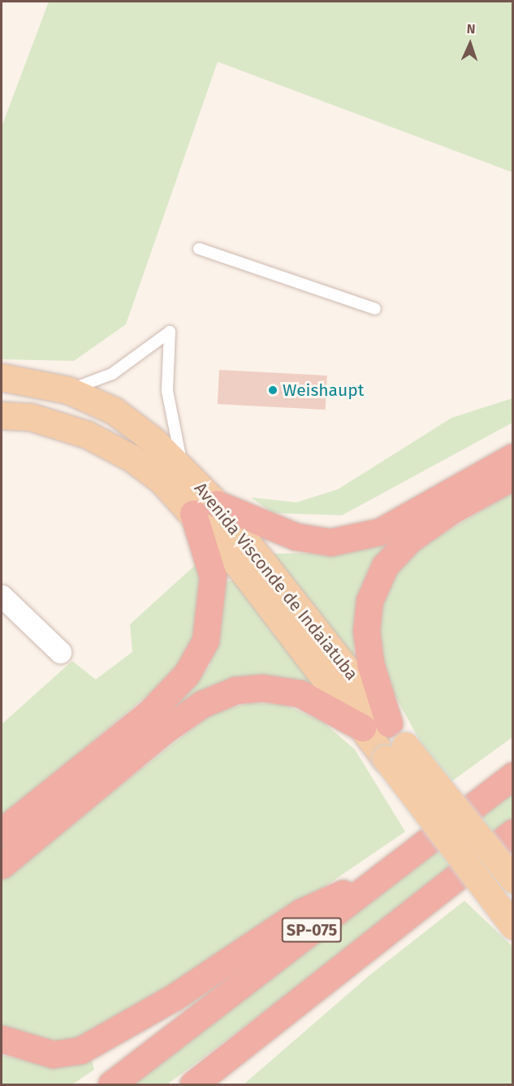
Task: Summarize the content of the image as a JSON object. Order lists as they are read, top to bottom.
{
  "streets": {
    "highway": ["SP-075"],
    "main road": ["Avenida Visconde de Indaiatuba"]
  },
  "places": ["Weishaupt"],
  "north": "top"
}
